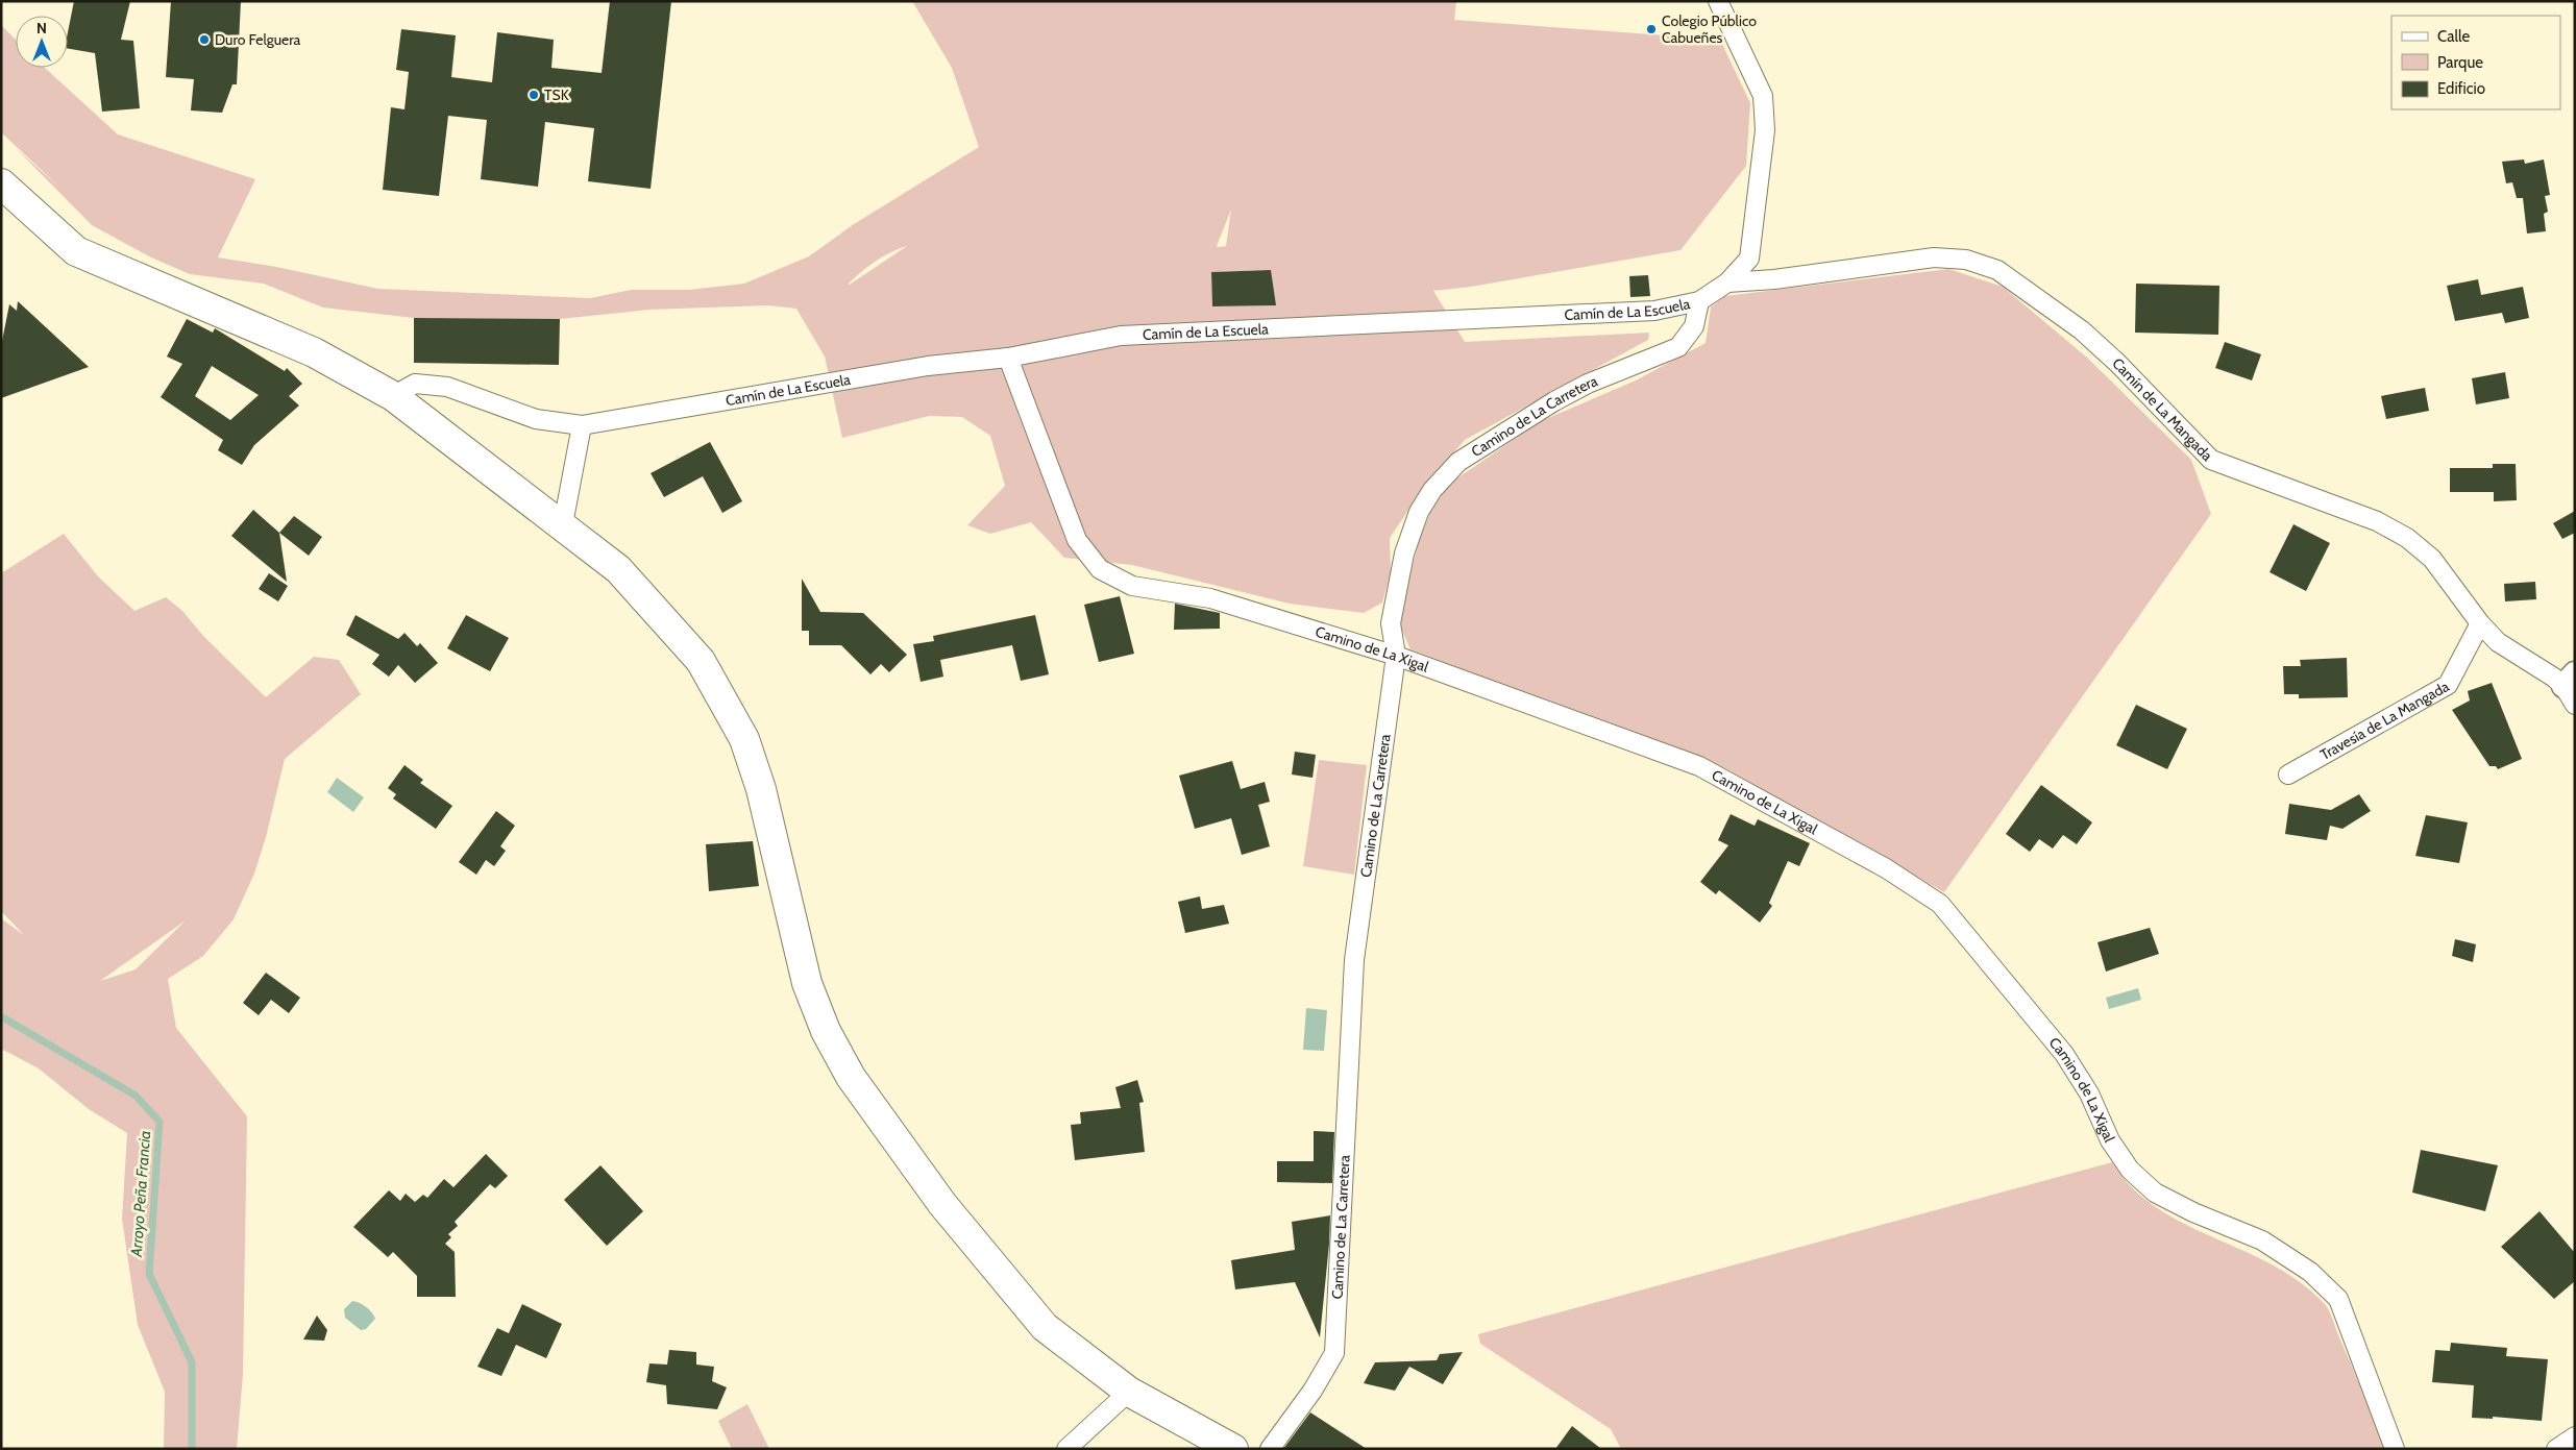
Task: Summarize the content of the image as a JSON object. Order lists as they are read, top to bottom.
{
  "streets": {
    "street": [
      "Camín de La Escuela",
      "Camín de La Mangada",
      "Camino de La Carretera",
      "Camino de La Xigal",
      "Travesía de La Mangada"
    ]
  },
  "crossings": [
    ["Camín de La Escuela", "Camín de La Mangada"],
    ["Camín de La Escuela", "Camino de La Carretera"],
    ["Camín de La Escuela", "Camino de La Xigal"],
    ["Camín de La Mangada", "Travesía de La Mangada"],
    ["Camino de La Carretera", "Camino de La Xigal"]
  ],
  "water": ["Arroyo Peña Francia"],
  "places": ["Colegio Público Cabueñes", "Duro Felguera", "TSK"],
  "legend": ["Calle", "Parque", "Edificio"],
  "north": "top"
}
